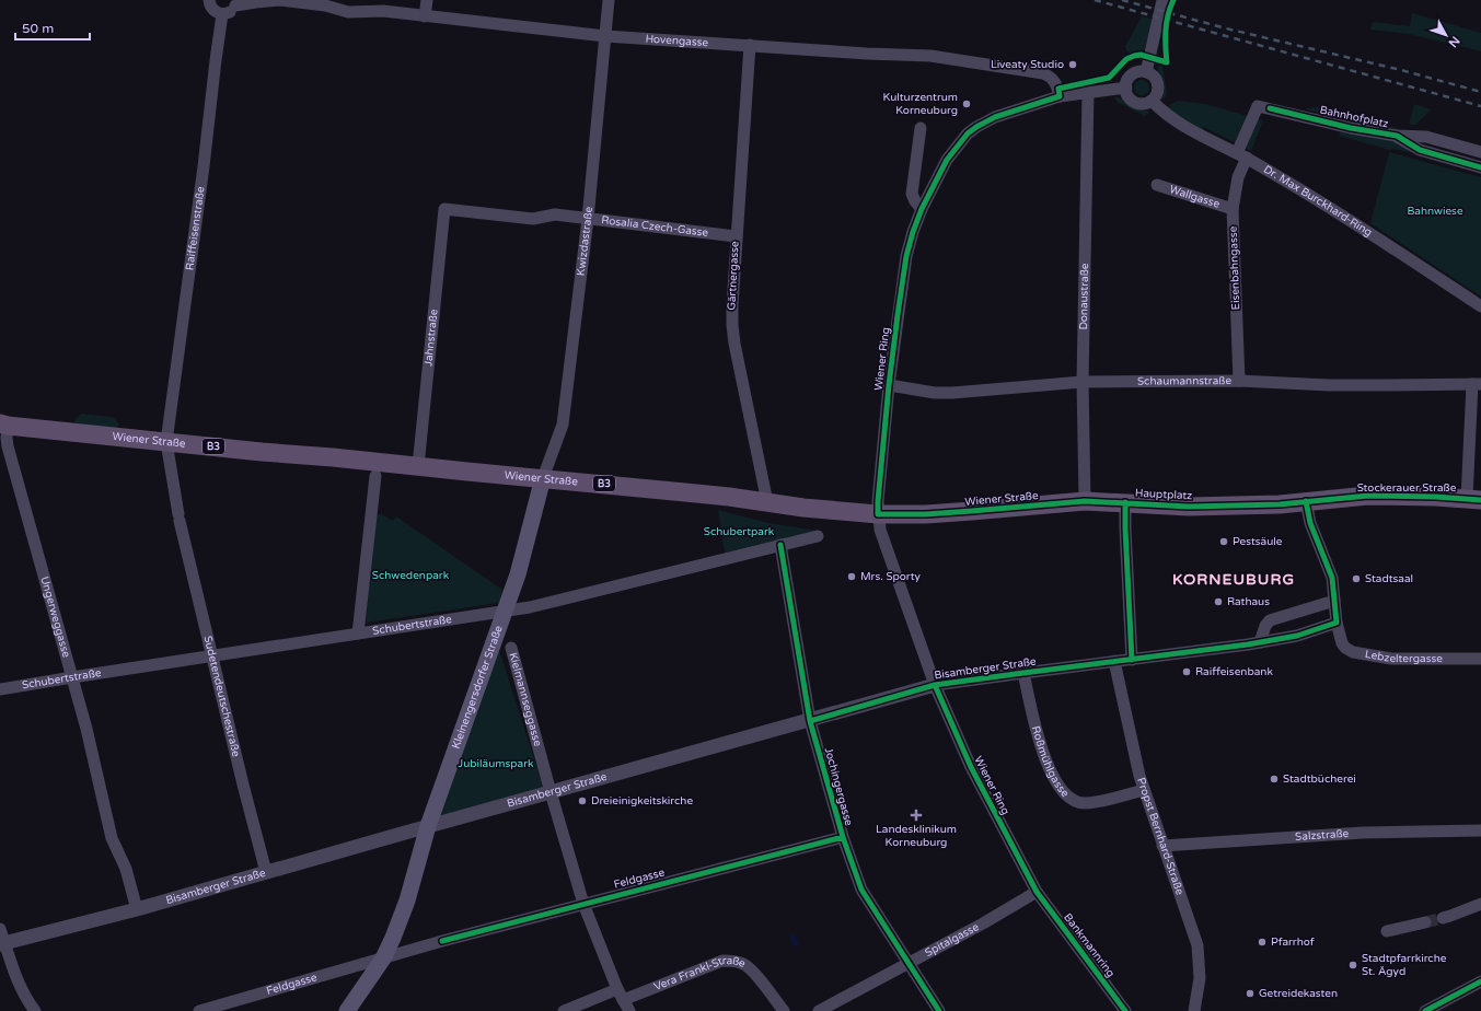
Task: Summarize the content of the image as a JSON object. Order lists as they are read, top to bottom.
{
  "streets": {
    "main road": [
      "Wiener Straße",
      "B3",
      "Stockerauer Straße",
      "Hauptplatz",
      "Kleinengersdorfer Straße"
    ],
    "street": [
      "Hovengasse",
      "Bahnhofplatz",
      "Wallgasse",
      "Dr. Max Burckhard-Ring",
      "Rosalia Czech-Gasse",
      "Raiffeisenstraße",
      "Kwizdastraße",
      "Eisenbahngasse",
      "Gärtnergasse",
      "Donaustraße",
      "Jahnstraße",
      "Wiener Ring",
      "Schaumannstraße",
      "Ungerweggasse",
      "Schubertstraße",
      "Lebzeltergasse",
      "Bisamberger Straße",
      "Sudetendeutschestraße",
      "Kielmannseggasse",
      "Roßmühlgasse",
      "Jochingergasse",
      "Propst Bernhard-Straße",
      "Salzstraße",
      "Feldgasse",
      "Spitalgasse",
      "Bankmannring",
      "Vera Frankl-Straße"
    ]
  },
  "crossings": [
    ["Hovengasse", "Kwizdastraße"],
    ["Hovengasse", "Gärtnergasse"],
    ["Bahnhofplatz", "Dr. Max Burckhard-Ring"],
    ["Bahnhofplatz", "Eisenbahngasse"],
    ["Wallgasse", "Eisenbahngasse"],
    ["Dr. Max Burckhard-Ring", "Eisenbahngasse"],
    ["Rosalia Czech-Gasse", "Kwizdastraße"],
    ["Rosalia Czech-Gasse", "Gärtnergasse"],
    ["Rosalia Czech-Gasse", "Jahnstraße"],
    ["Raiffeisenstraße", "Wiener Straße"],
    ["Raiffeisenstraße", "Sudetendeutschestraße"],
    ["Kwizdastraße", "Wiener Straße"],
    ["Kwizdastraße", "Kleinengersdorfer Straße"],
    ["Eisenbahngasse", "Schaumannstraße"],
    ["Gärtnergasse", "Wiener Straße"],
    ["Donaustraße", "Schaumannstraße"],
    ["Donaustraße", "Wiener Straße"],
    ["Jahnstraße", "Wiener Straße"],
    ["Wiener Ring", "Schaumannstraße"],
    ["Wiener Ring", "Wiener Straße"],
    ["Wiener Ring", "Bisamberger Straße"],
    ["Wiener Ring", "Spitalgasse"],
    ["Wiener Ring", "Bankmannring"],
    ["Wiener Straße", "Hauptplatz"],
    ["Wiener Straße", "Ungerweggasse"],
    ["Wiener Straße", "Kleinengersdorfer Straße"],
    ["Wiener Straße", "Sudetendeutschestraße"],
    ["Stockerauer Straße", "Hauptplatz"],
    ["Ungerweggasse", "Schubertstraße"],
    ["Ungerweggasse", "Bisamberger Straße"],
    ["Schubertstraße", "Kleinengersdorfer Straße"],
    ["Schubertstraße", "Sudetendeutschestraße"],
    ["Schubertstraße", "Jochingergasse"],
    ["Bisamberger Straße", "Kleinengersdorfer Straße"],
    ["Bisamberger Straße", "Sudetendeutschestraße"],
    ["Bisamberger Straße", "Kielmannseggasse"],
    ["Bisamberger Straße", "Roßmühlgasse"],
    ["Bisamberger Straße", "Jochingergasse"],
    ["Bisamberger Straße", "Propst Bernhard-Straße"],
    ["Kleinengersdorfer Straße", "Feldgasse"],
    ["Kielmannseggasse", "Feldgasse"],
    ["Kielmannseggasse", "Vera Frankl-Straße"],
    ["Roßmühlgasse", "Propst Bernhard-Straße"],
    ["Jochingergasse", "Feldgasse"],
    ["Jochingergasse", "Spitalgasse"],
    ["Propst Bernhard-Straße", "Salzstraße"],
    ["Spitalgasse", "Bankmannring"]
  ],
  "districts": ["KORNEUBURG"],
  "parks": [
    "Bahnwiese",
    "Schubertpark",
    "Schwedenpark",
    "Jubiläumspark"
  ],
  "places": {
    "other": [
      "Liveaty Studio",
      "Kulturzentrum Korneuburg",
      "Pestsäule",
      "Mrs. Sporty",
      "Stadtsaal",
      "Rathaus",
      "Raiffeisenbank",
      "Stadtbücherei",
      "Dreieinigkeitskirche",
      "Pfarrhof",
      "Stadtpfarrkirche St. Ägyd",
      "Getreidekasten"
    ],
    "health": ["Landesklinikum Korneuburg"]
  },
  "scale_bar": "50 m",
  "north": "bottom right"
}
